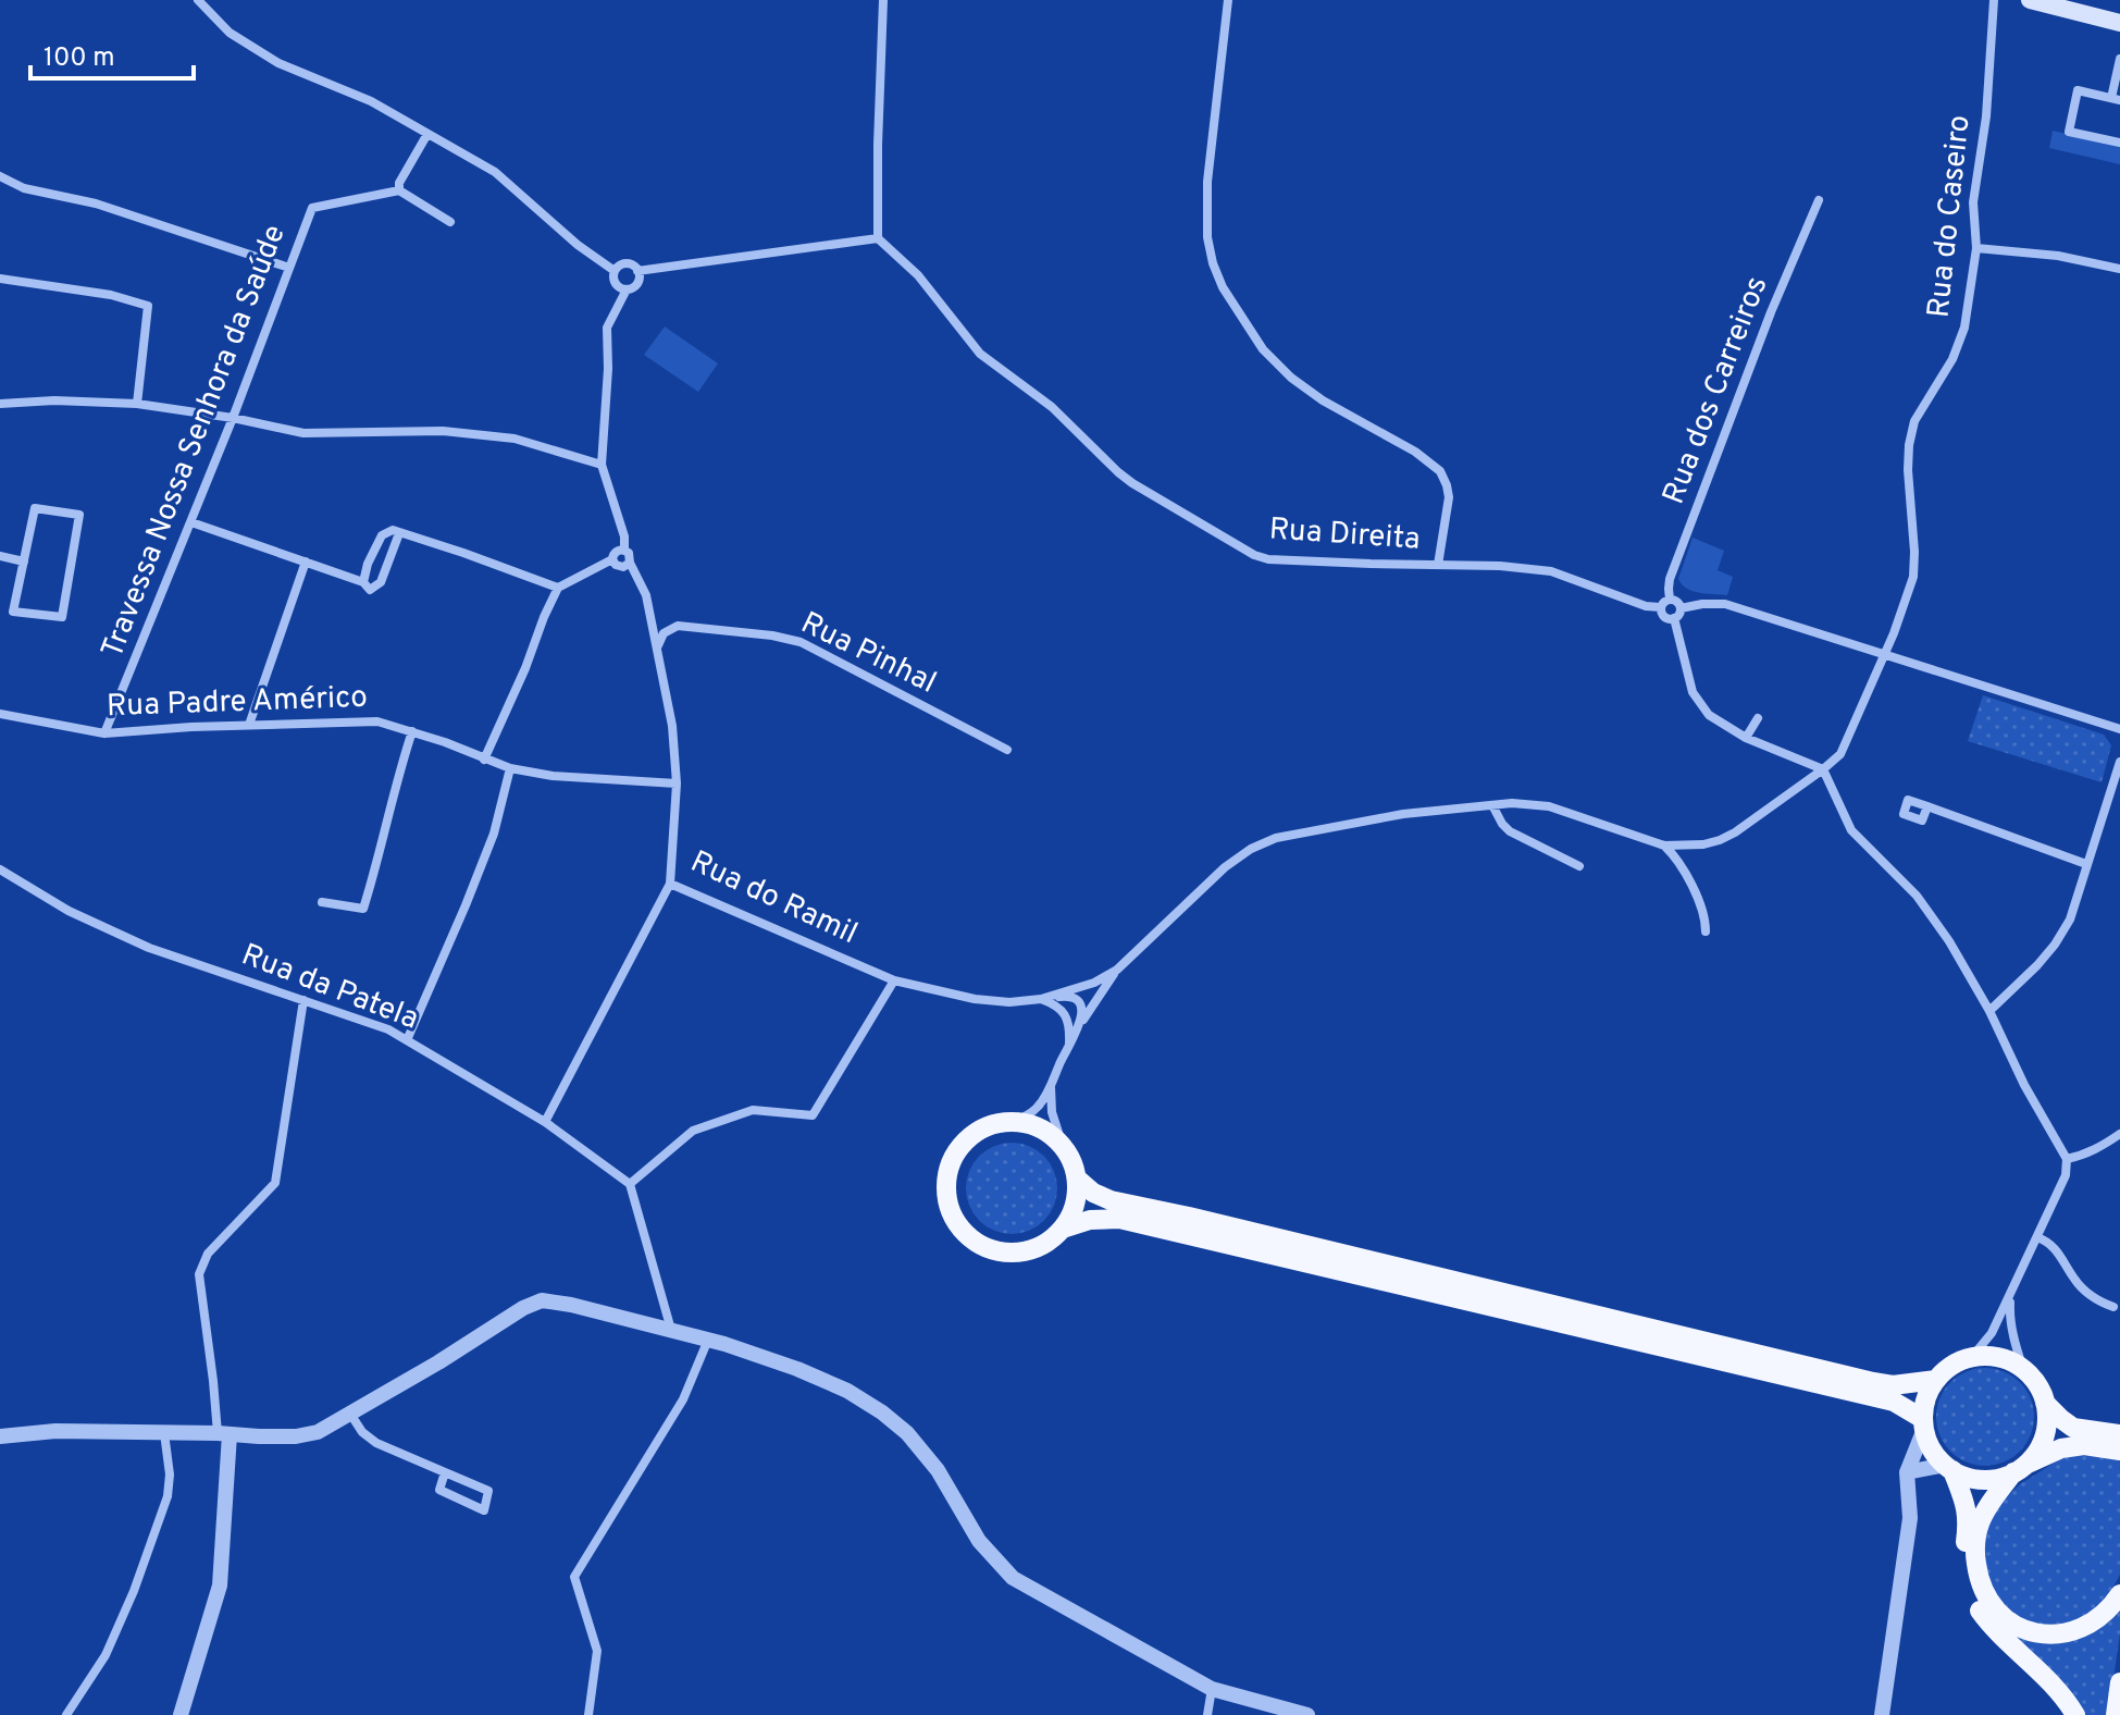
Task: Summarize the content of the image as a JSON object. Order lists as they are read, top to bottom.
{
  "streets": {
    "street": [
      "Rua do Caseiro",
      "Rua dos Carreiros",
      "Travessa Nossa Senhora da Saúde",
      "Rua Direita",
      "Rua Pinhal",
      "Rua Padre Américo",
      "Rua do Ramil",
      "Rua da Patela"
    ]
  },
  "crossings": [
    ["Rua dos Carreiros", "Rua Direita"],
    ["Travessa Nossa Senhora da Saúde", "Rua Padre Américo"],
    ["Rua Pinhal", "Rua do Ramil"],
    ["Rua Padre Américo", "Rua do Ramil"]
  ],
  "scale_bar": "100 m"
}
